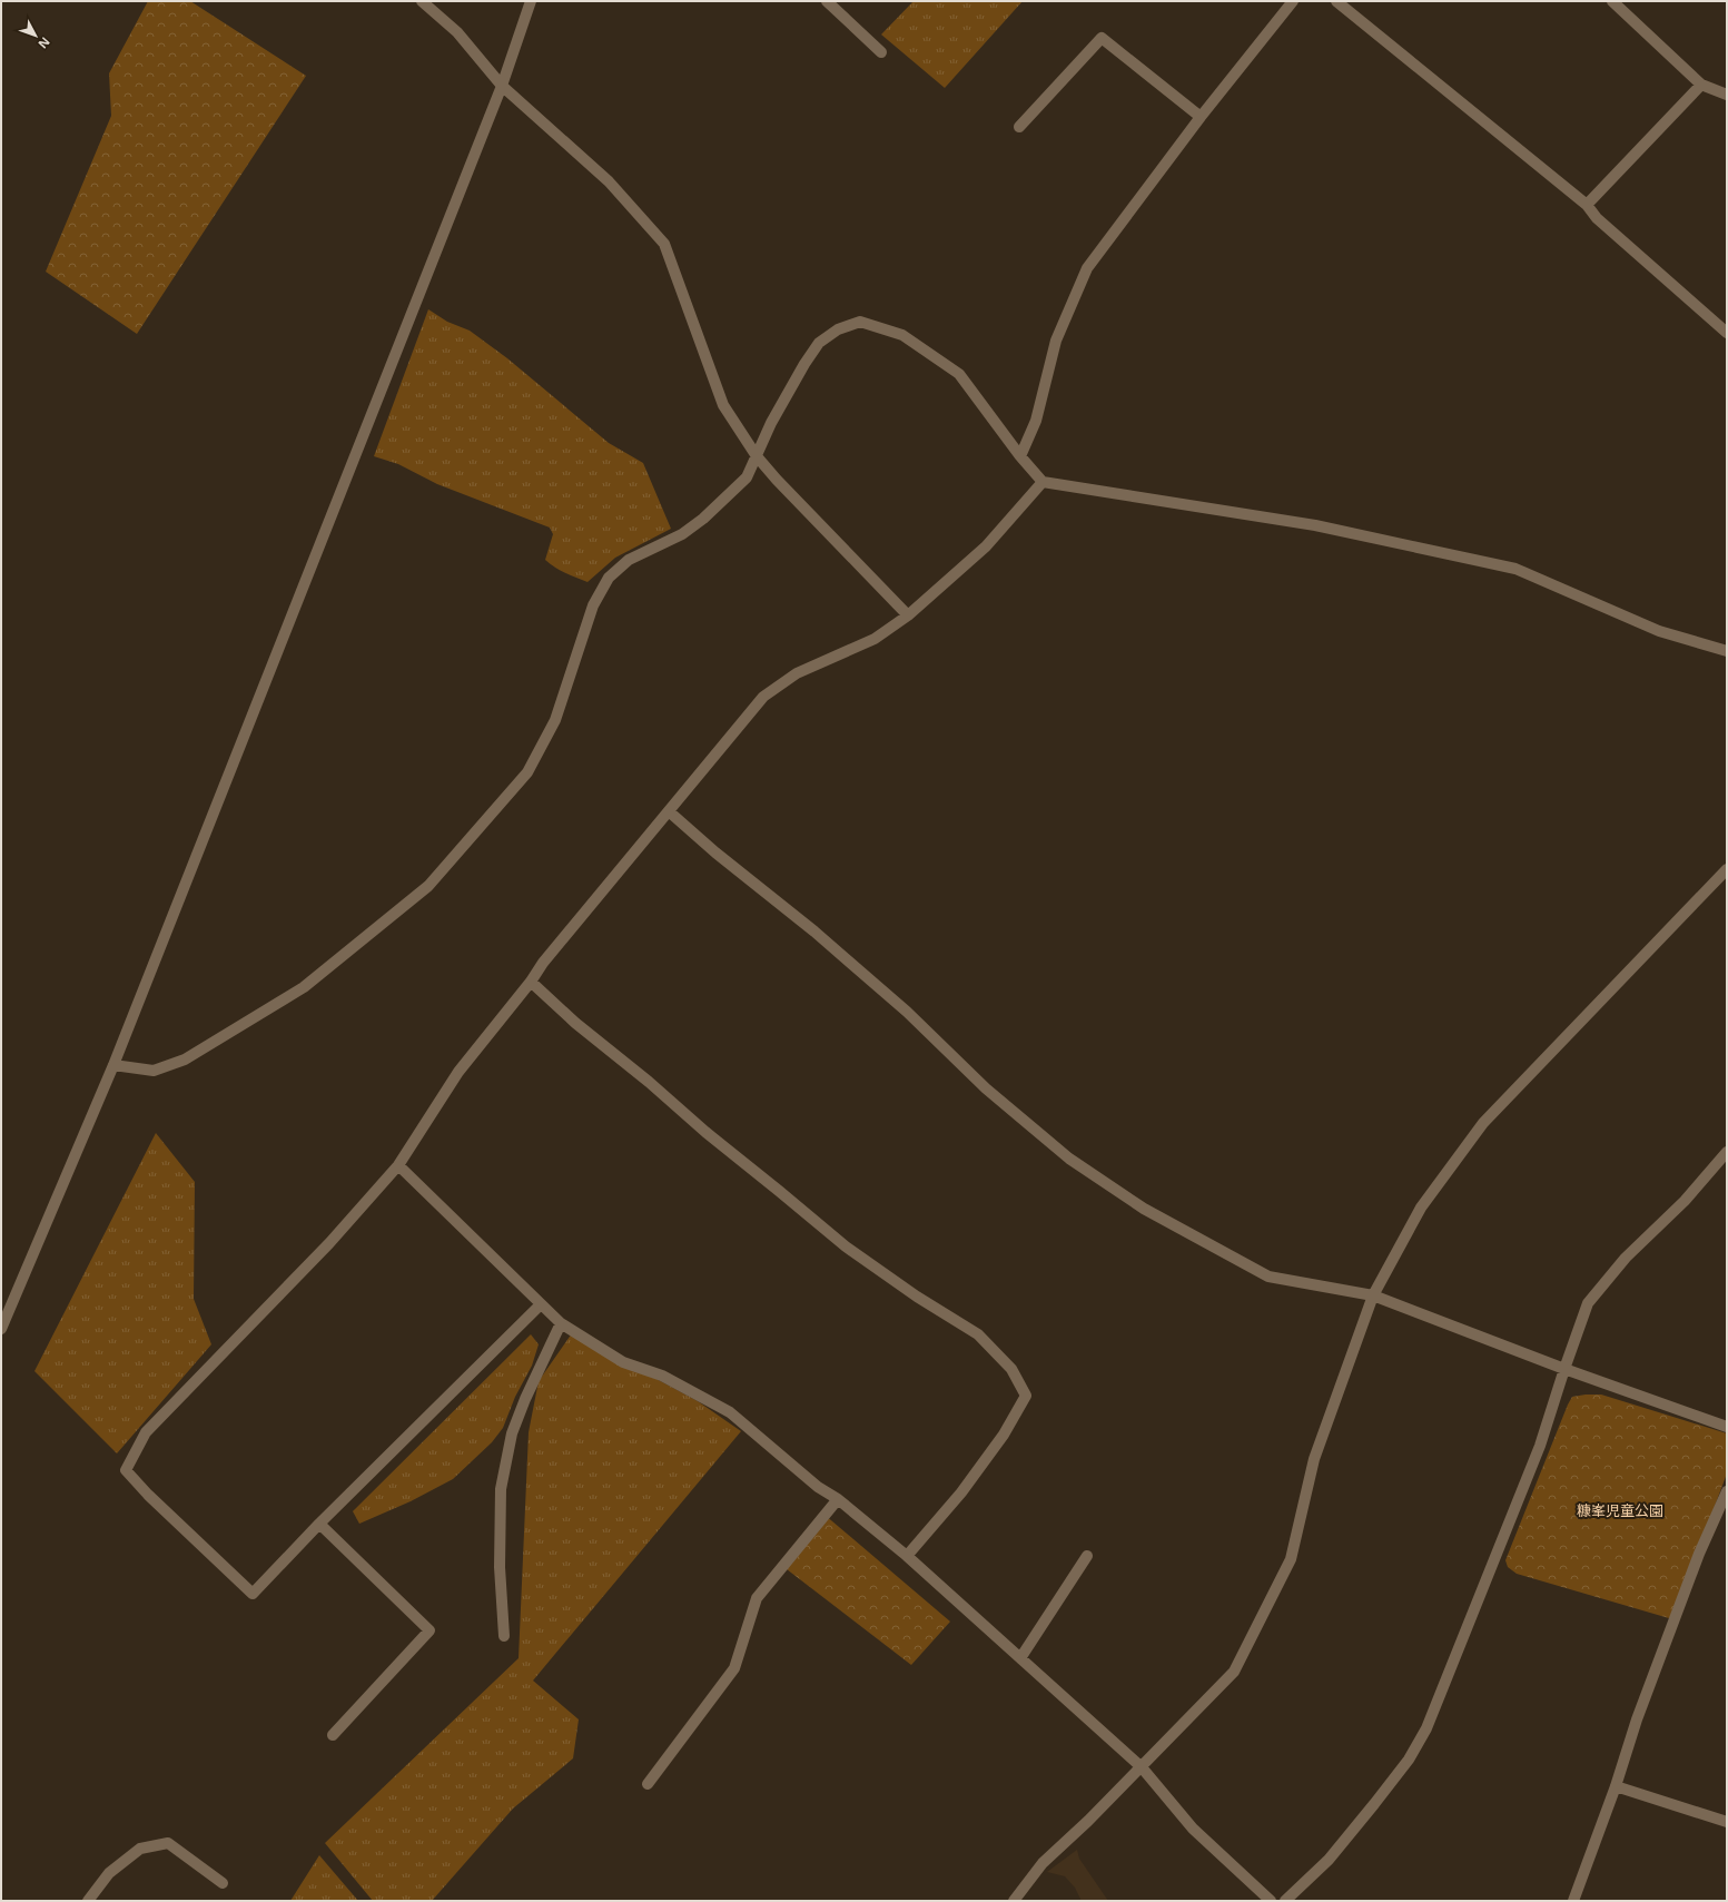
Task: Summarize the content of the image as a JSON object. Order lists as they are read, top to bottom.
{
  "parks": ["糠峯児童公園"],
  "north": "bottom right"
}
